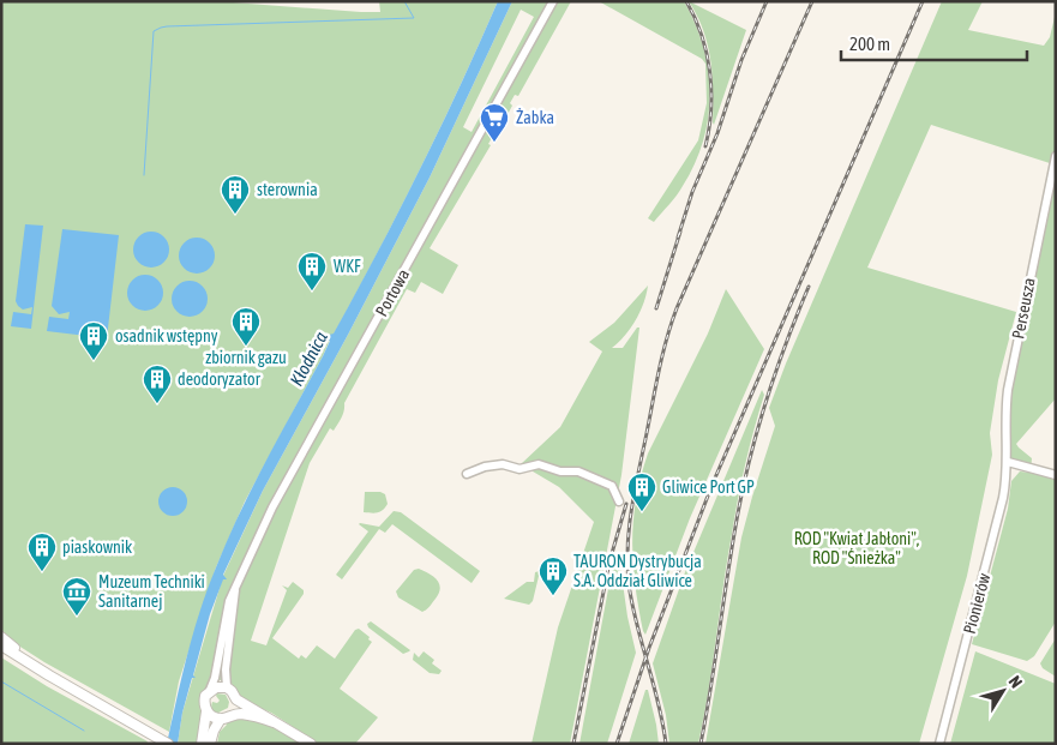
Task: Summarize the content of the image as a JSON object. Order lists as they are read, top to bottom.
{
  "streets": {
    "street": ["Portowa", "Perseusza", "Pionierów"]
  },
  "crossings": [
    ["Perseusza", "Pionierów"]
  ],
  "water": ["Kłodnica"],
  "parks": ["ROD \"Kwiat Jabłoni\", ROD \"Śnieżka\""],
  "places": {
    "supermarket": ["Żabka"],
    "building": [
      "sterownia",
      "WKF",
      "zbiornik gazu",
      "osadnik wstępny",
      "deodoryzator",
      "Gliwice Port GP",
      "piaskownik",
      "TAURON Dystrybucja S.A. Oddział Gliwice"
    ],
    "museum": ["Muzeum Techniki Sanitarnej"]
  },
  "scale_bar": "200 m",
  "north": "top right"
}
